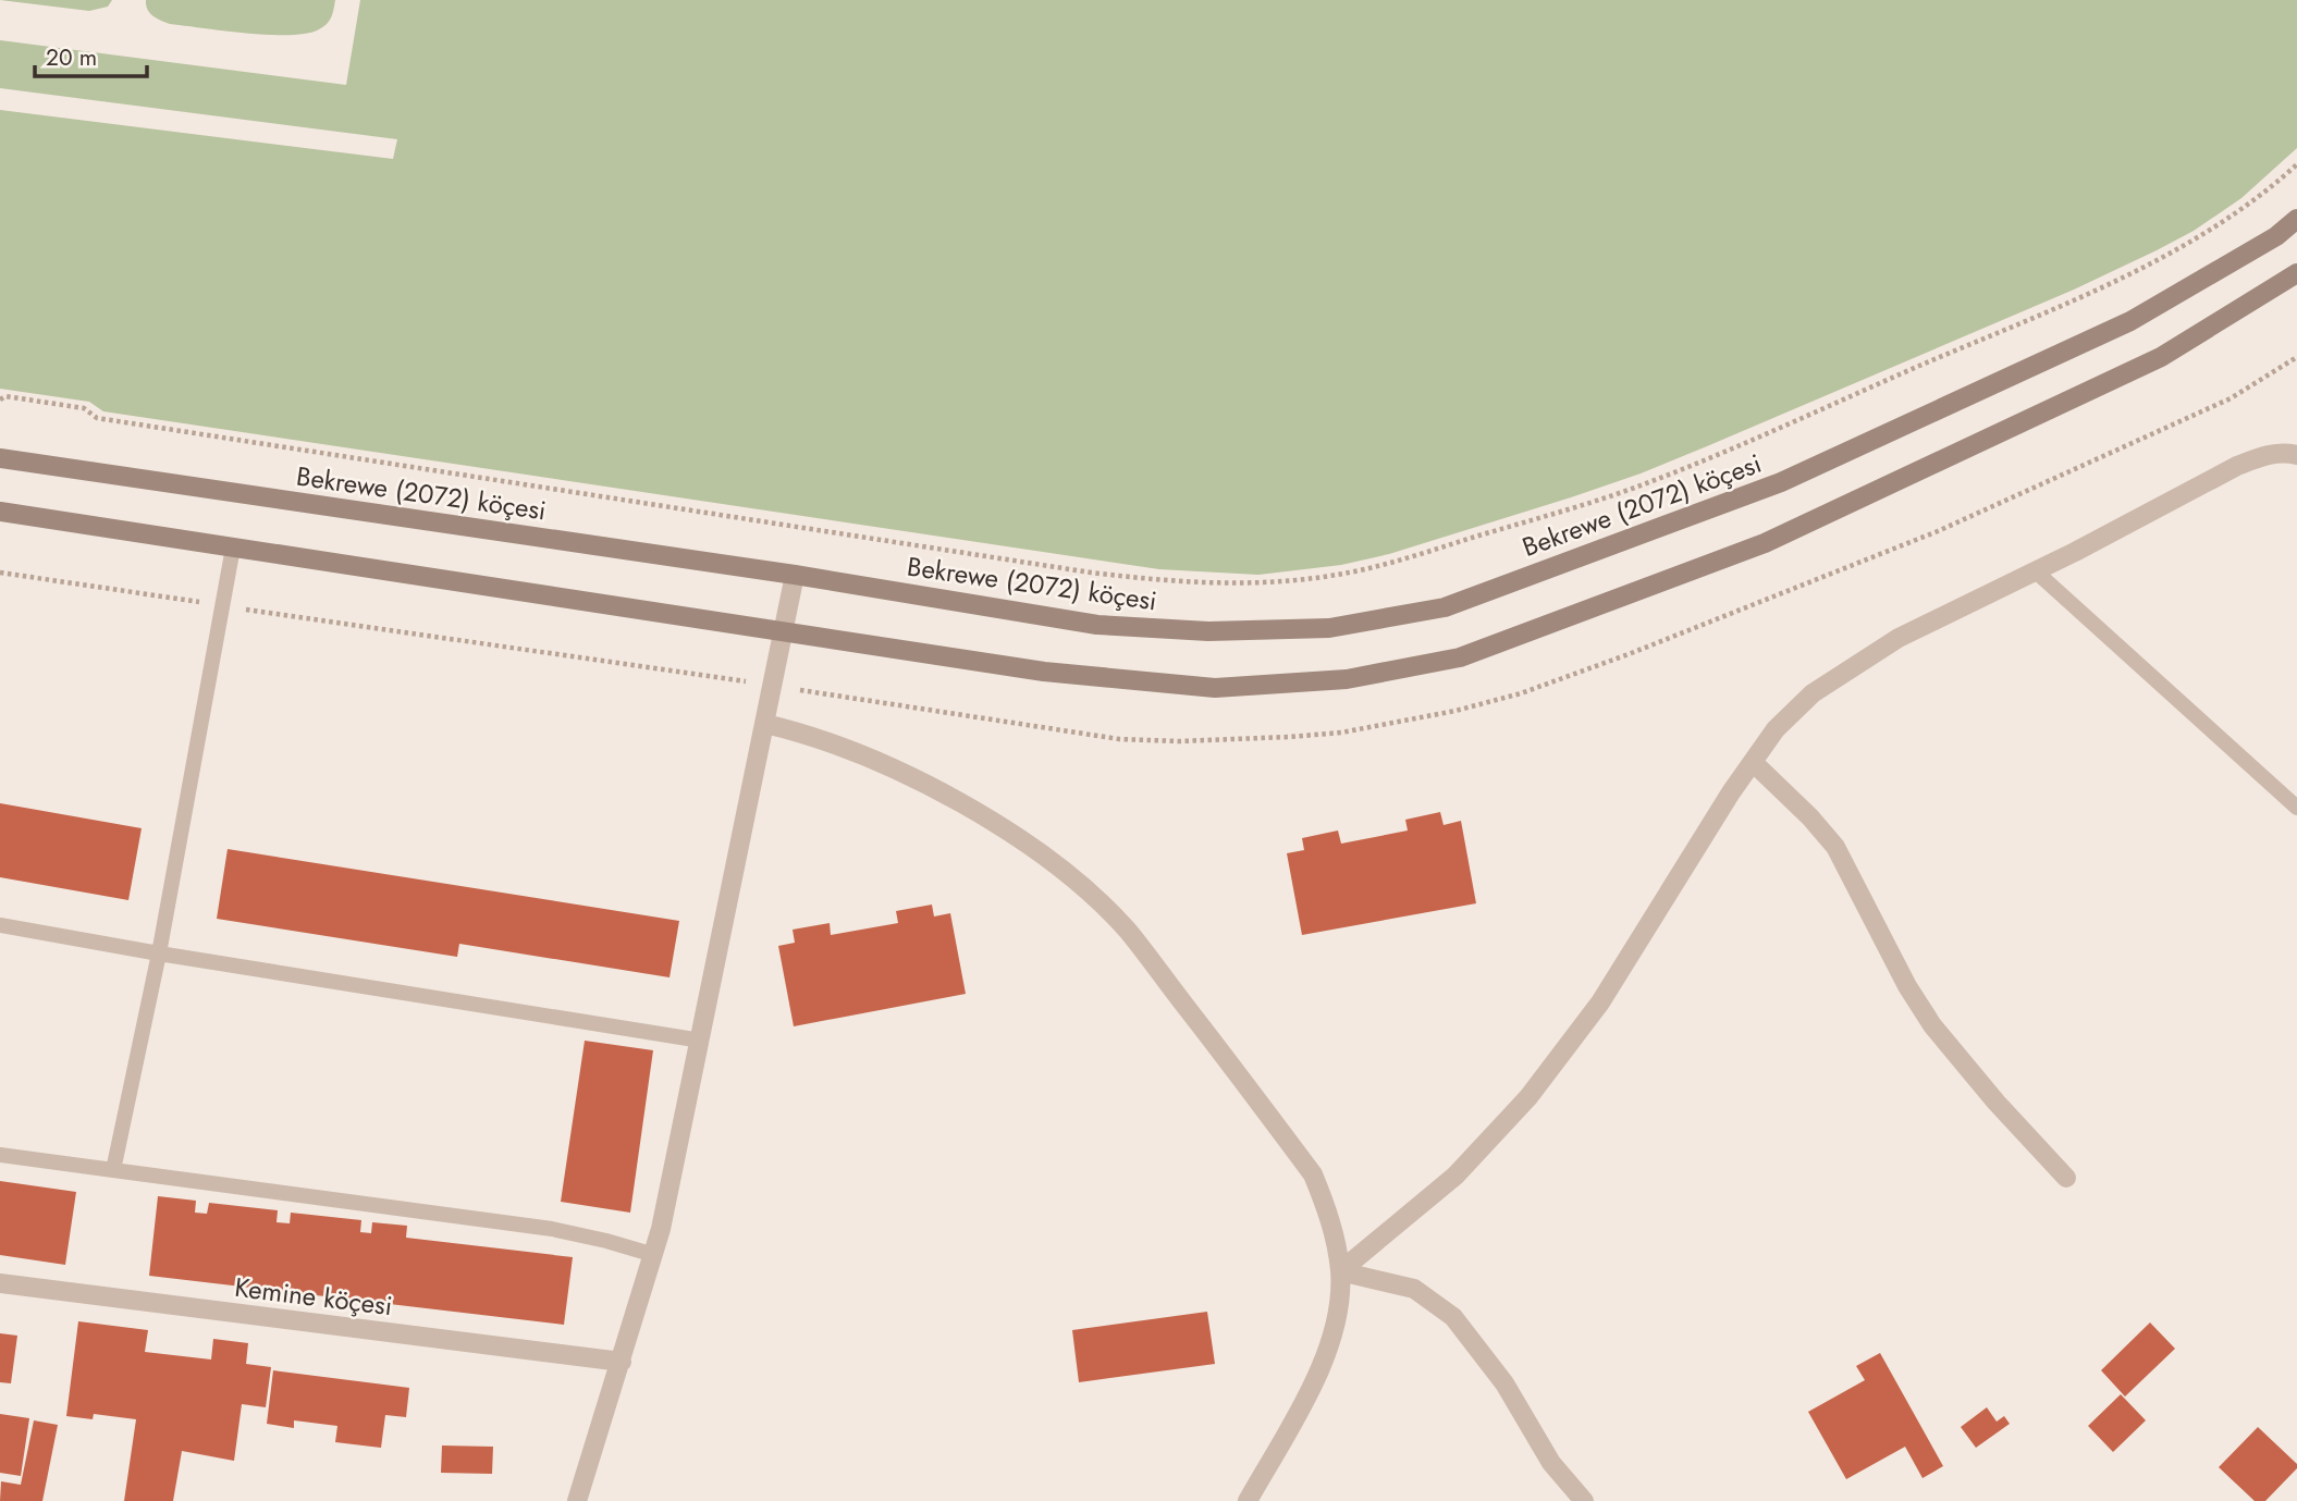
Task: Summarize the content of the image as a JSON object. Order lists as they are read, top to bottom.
{
  "streets": {
    "main road": ["Bekrewe (2072) köçesi"],
    "street": ["Kemine köçesi"]
  },
  "scale_bar": "20 m"
}
